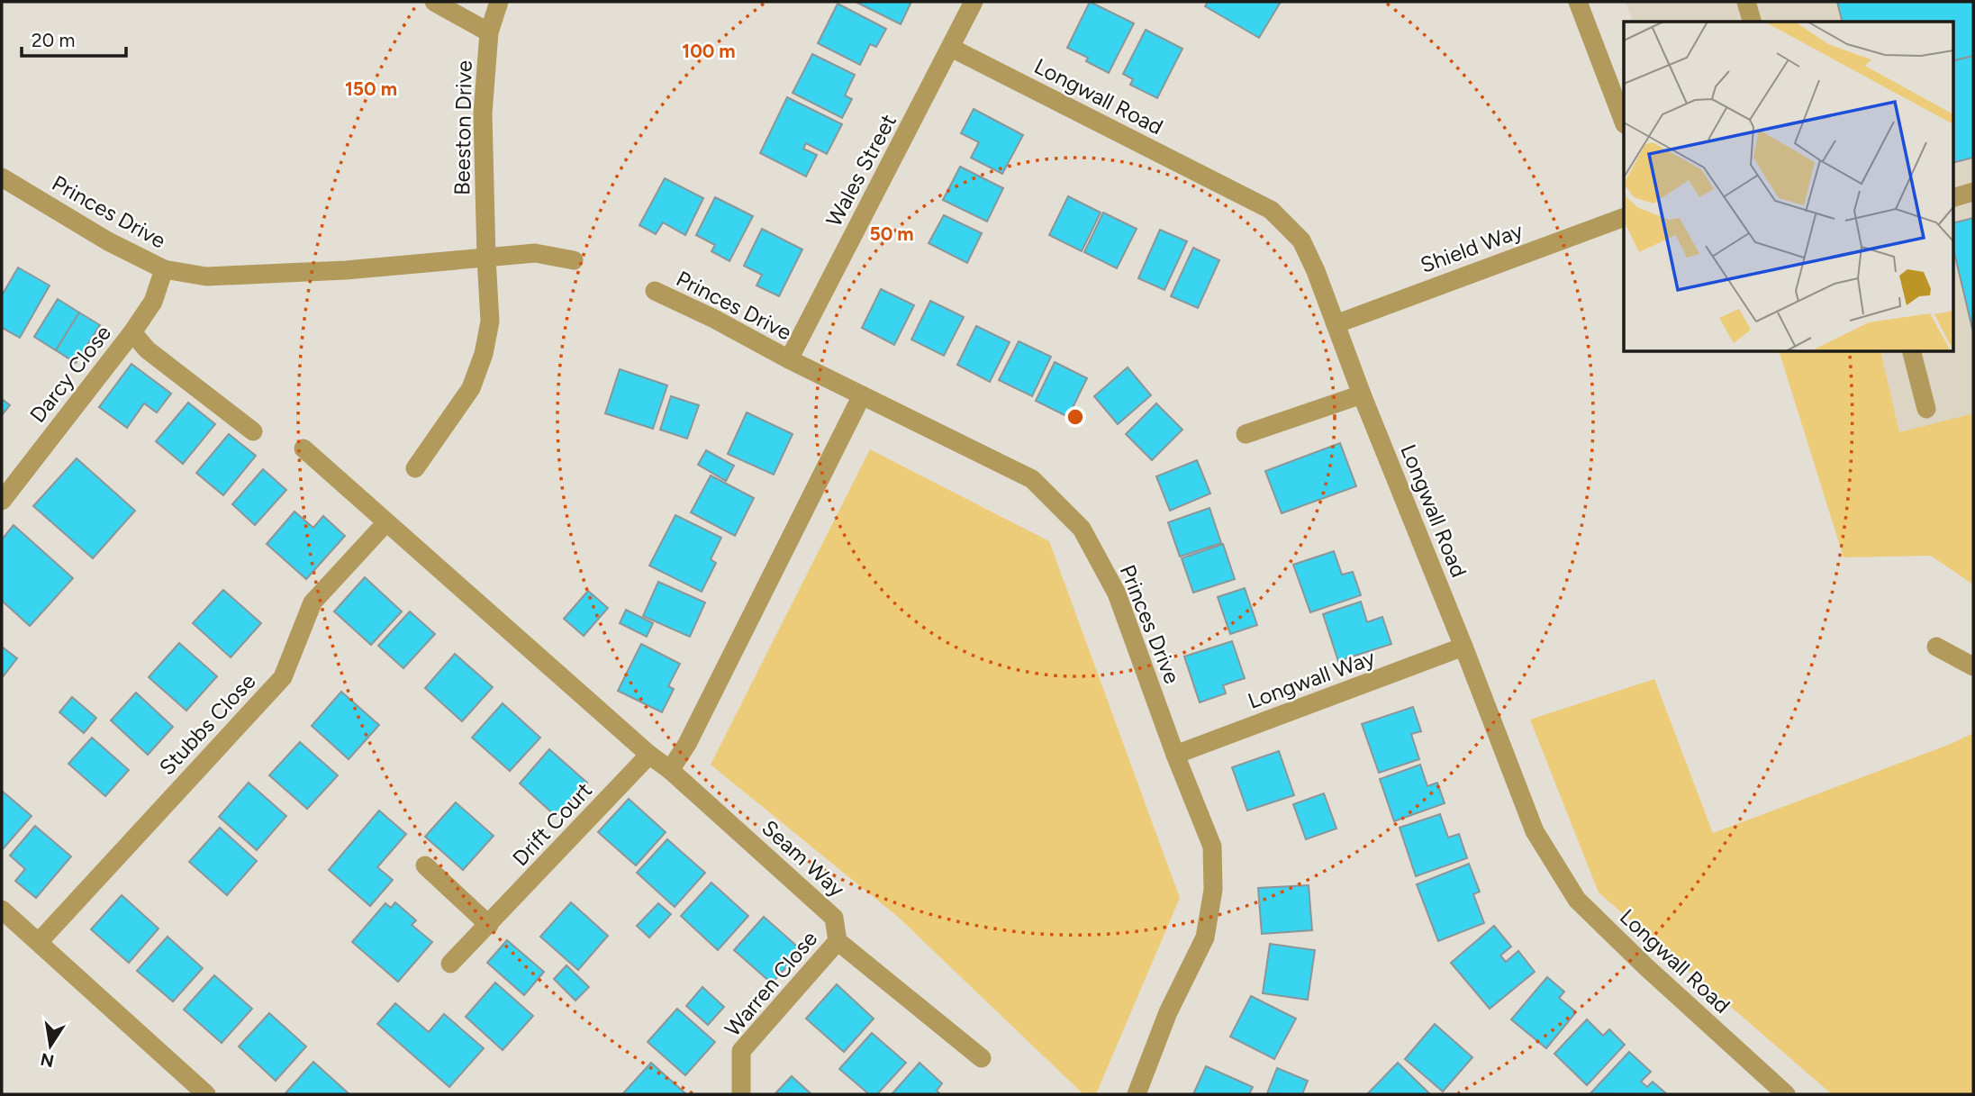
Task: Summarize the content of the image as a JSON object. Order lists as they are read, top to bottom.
{
  "streets": {
    "street": [
      "Longwall Road",
      "Beeston Drive",
      "Wales Street",
      "Princes Drive",
      "Shield Way",
      "Darcy Close",
      "Longwall Way",
      "Stubbs Close",
      "Drift Court",
      "Seam Way",
      "Warren Close"
    ]
  },
  "crossings": [
    ["Longwall Road", "Wales Street"],
    ["Longwall Road", "Shield Way"],
    ["Longwall Road", "Longwall Way"],
    ["Beeston Drive", "Princes Drive"],
    ["Wales Street", "Princes Drive"],
    ["Princes Drive", "Darcy Close"],
    ["Princes Drive", "Longwall Way"],
    ["Stubbs Close", "Seam Way"],
    ["Drift Court", "Seam Way"],
    ["Seam Way", "Warren Close"]
  ],
  "scale_bar": "20 m",
  "north": "bottom",
  "rings": ["100 m", "150 m", "50 m"]
}
